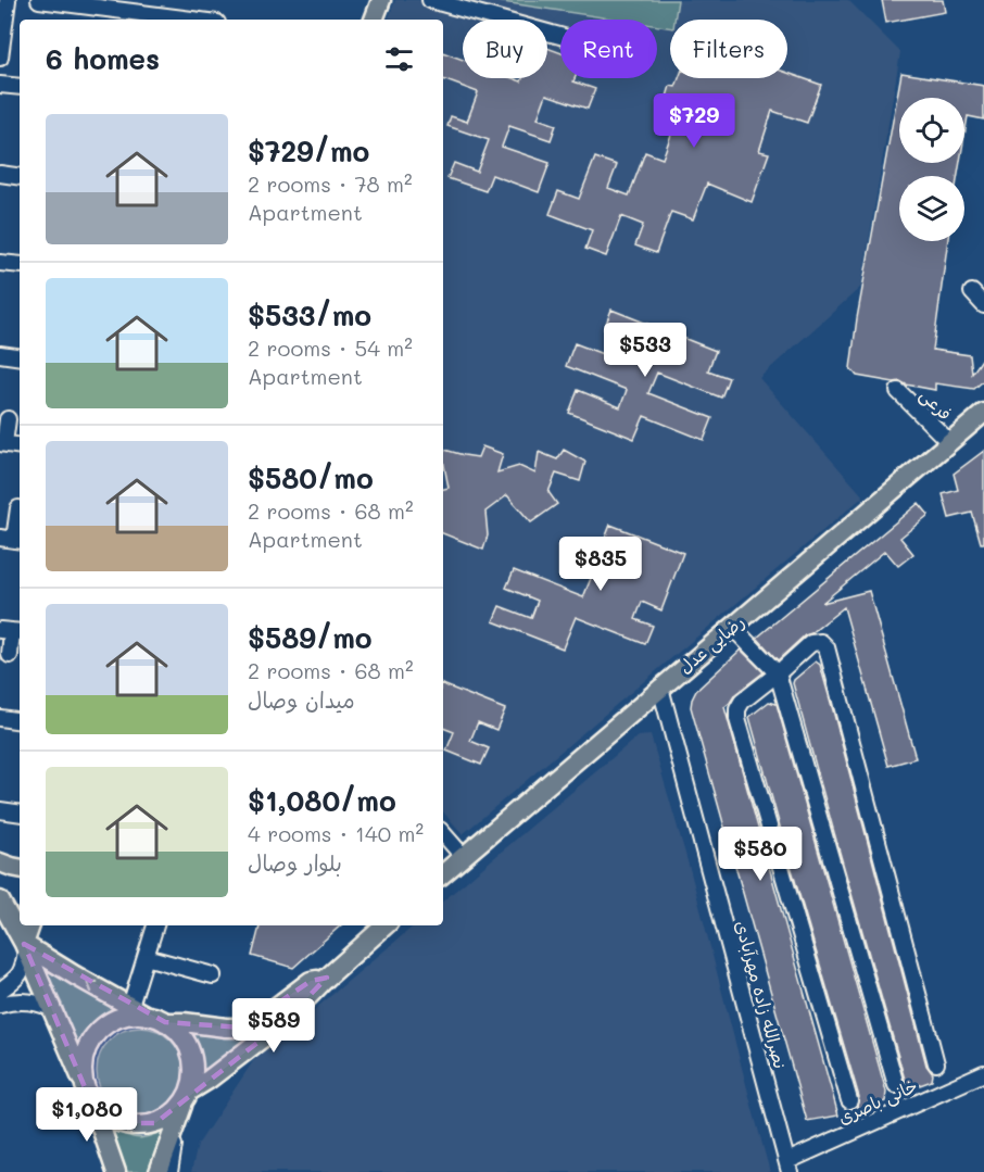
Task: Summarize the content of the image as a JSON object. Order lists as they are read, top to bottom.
{
  "streets": {
    "main road": ["رضایی عدل"],
    "street": ["فرعی", "نصرالله زاده مهرآبادی", "خانی باصری"]
  },
  "crossings": [
    ["فرعی", "رضایی عدل"],
    ["رضایی عدل", "نصرالله زاده مهرآبادی"],
    ["نصرالله زاده مهرآبادی", "خانی باصری"]
  ],
  "page": {
    "chip": ["Buy", "Rent", "Filters"],
    "heading": "6 homes",
    "price": [
      "$729",
      "$533",
      "$835",
      "$580",
      "$589",
      "$1,080"
    ],
    "list": [
      {
        "name": "$729/mo",
        "note": "2 rooms · 78 m² · Apartment"
      },
      {
        "name": "$533/mo",
        "note": "2 rooms · 54 m² · Apartment"
      },
      {
        "name": "$580/mo",
        "note": "2 rooms · 68 m² · Apartment"
      },
      {
        "name": "$589/mo",
        "note": "2 rooms · 68 m² · میدان وصال"
      },
      {
        "name": "$1,080/mo",
        "note": "4 rooms · 140 m² · بلوار وصال"
      }
    ]
  }
}
